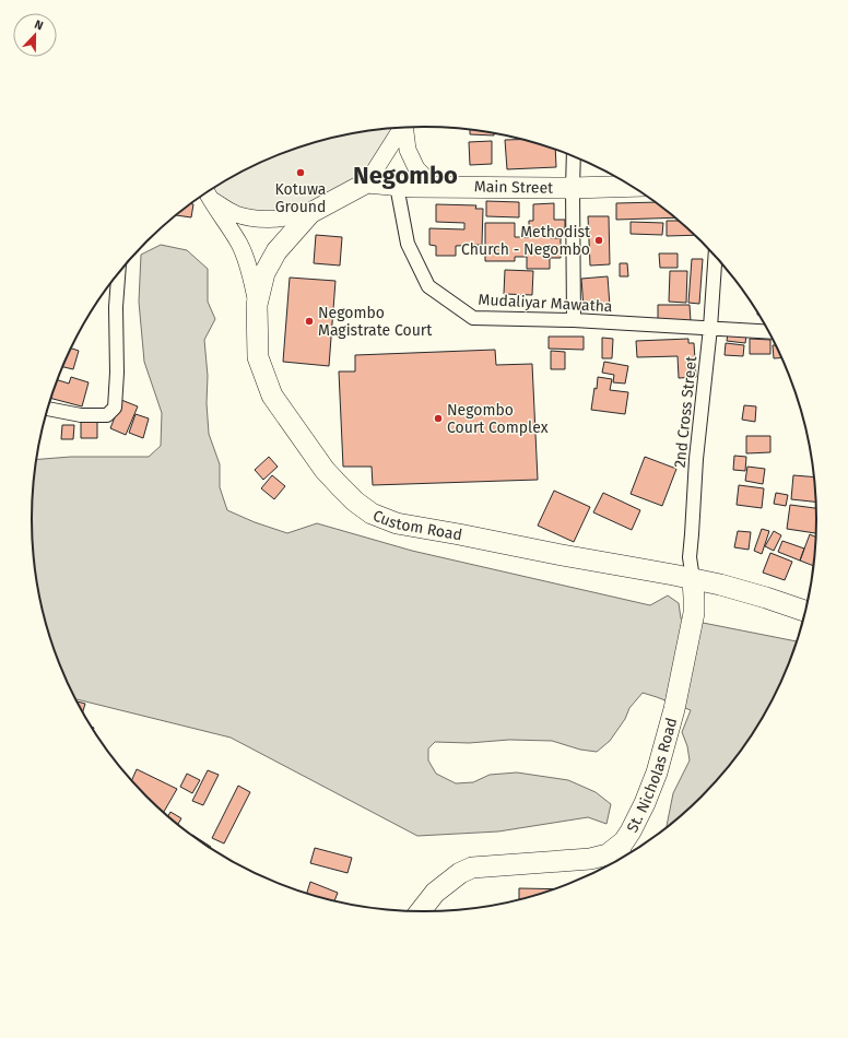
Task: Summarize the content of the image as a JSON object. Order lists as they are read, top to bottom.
{
  "streets": {
    "main road": ["Main Street", "Custom Road", "St. Nicholas Road"],
    "street": ["Mudaliyar Mawatha", "2nd Cross Street"]
  },
  "crossings": [
    ["Main Street", "Mudaliyar Mawatha"],
    ["Mudaliyar Mawatha", "2nd Cross Street"],
    ["2nd Cross Street", "Custom Road"],
    ["2nd Cross Street", "St. Nicholas Road"],
    ["Custom Road", "St. Nicholas Road"]
  ],
  "districts": ["Negombo"],
  "places": [
    "Kotuwa Ground",
    "Methodist Church - Negombo",
    "Negombo Magistrate Court",
    "Negombo Court Complex"
  ],
  "north": "top"
}
